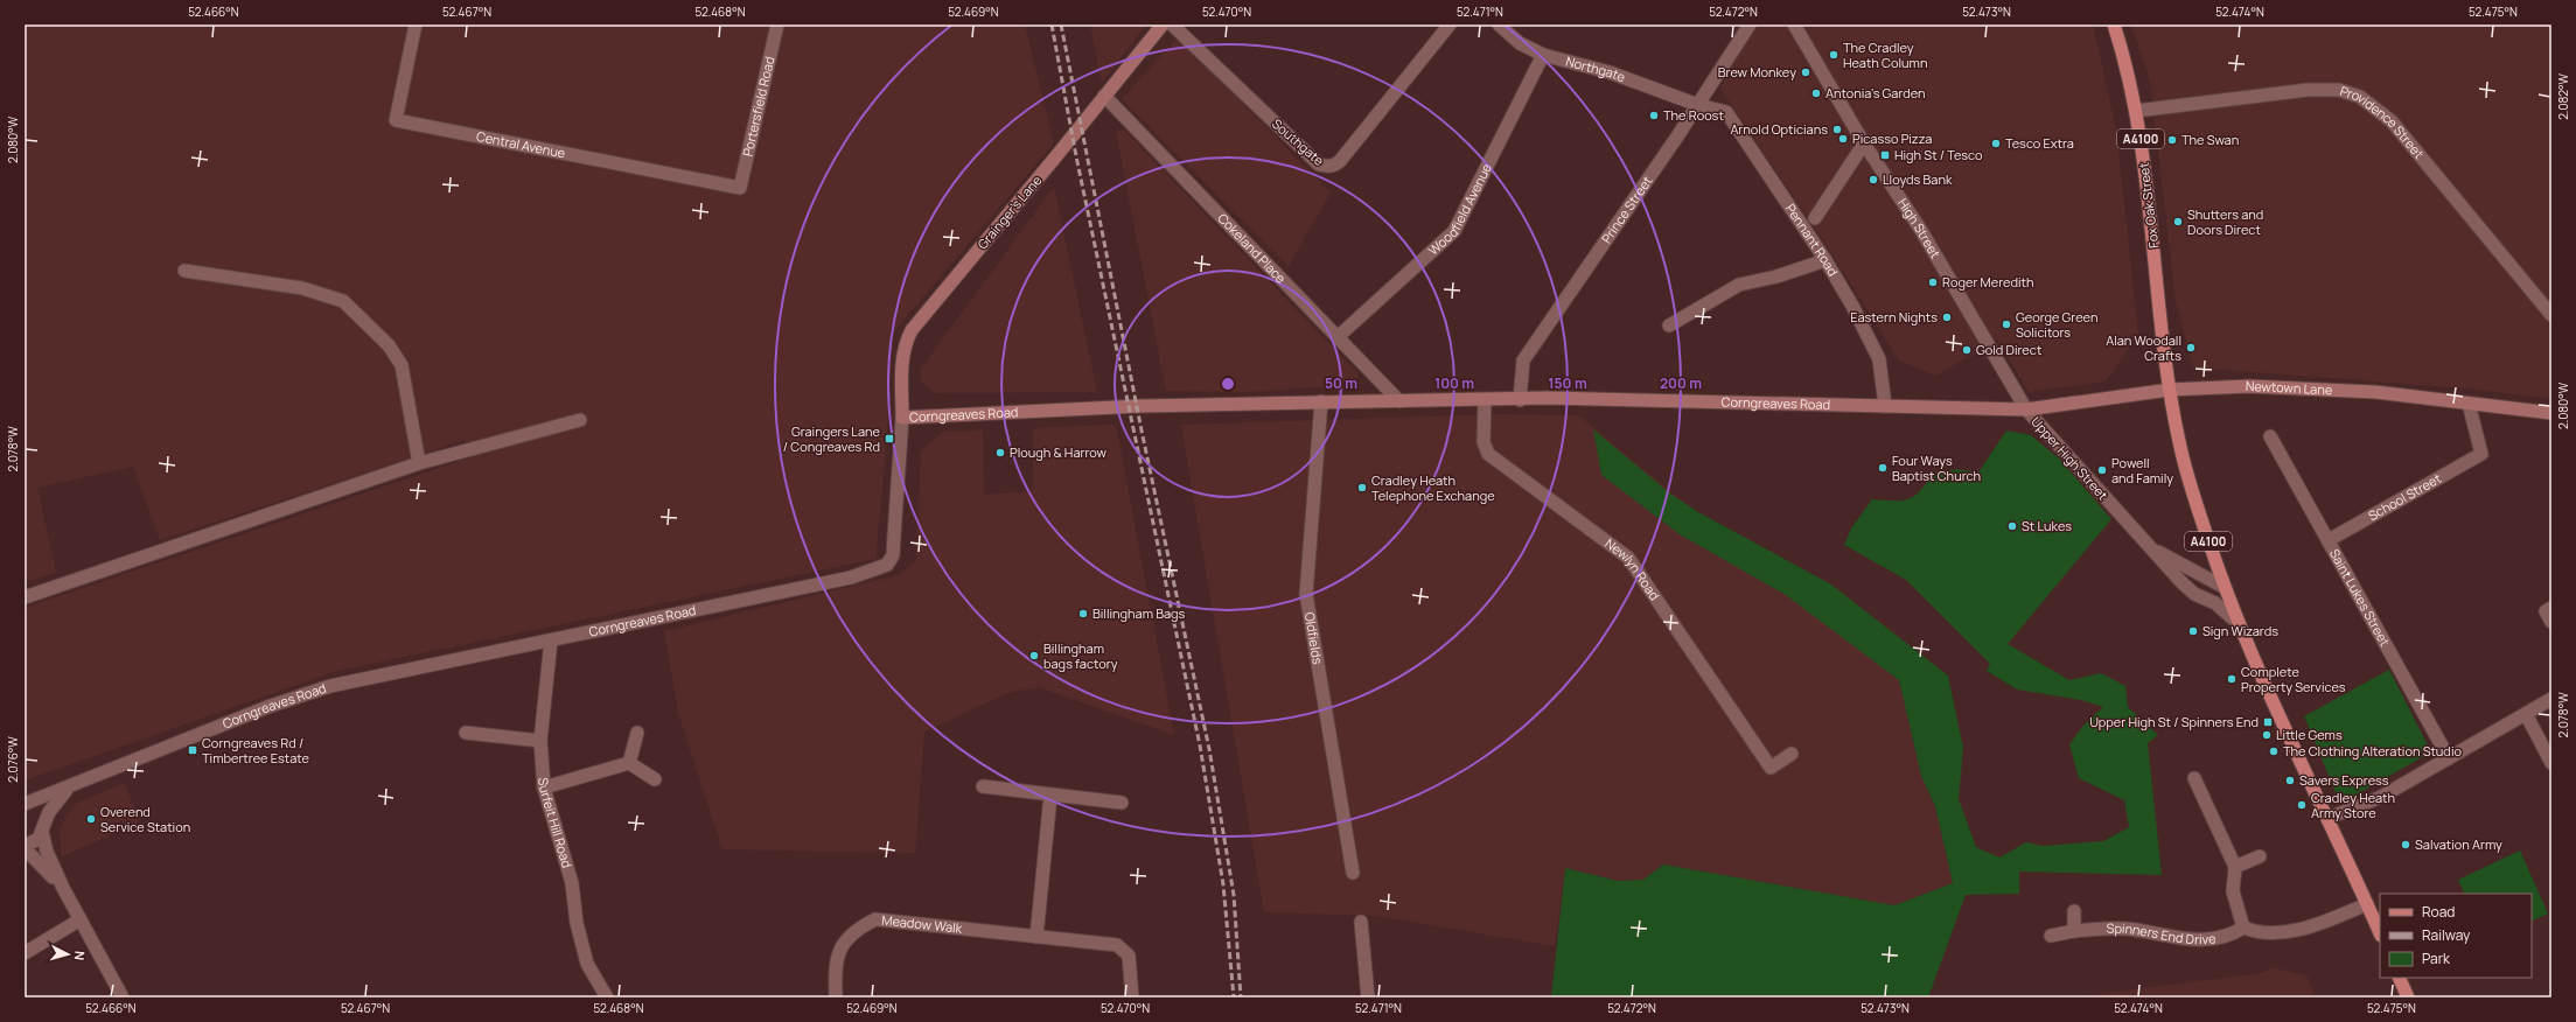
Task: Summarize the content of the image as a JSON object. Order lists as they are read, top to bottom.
{
  "streets": {
    "main road": [
      "A4100",
      "Fox Oak Street",
      "Grainger's Lane",
      "Newtown Lane",
      "Corngreaves Road",
      "Upper High Street"
    ],
    "street": [
      "Northgate",
      "Portersfield Road",
      "Providence Street",
      "Southgate",
      "Central Avenue",
      "Woodfield Avenue",
      "Prince Street",
      "High Street",
      "Pennant Road",
      "Cokeland Place",
      "School Street",
      "Newlyn Road",
      "Saint Lukes Street",
      "Oldfields",
      "Surfeit Hill Road",
      "Meadow Walk",
      "Spinners End Drive"
    ]
  },
  "crossings": [
    ["Northgate", "Woodfield Avenue"],
    ["Northgate", "Prince Street"],
    ["Northgate", "Pennant Road"],
    ["Portersfield Road", "Central Avenue"],
    ["Providence Street", "Fox Oak Street"],
    ["Fox Oak Street", "Newtown Lane"],
    ["Fox Oak Street", "Upper High Street"],
    ["Woodfield Avenue", "Cokeland Place"],
    ["Prince Street", "Pennant Road"],
    ["Prince Street", "Corngreaves Road"],
    ["Grainger's Lane", "Cokeland Place"],
    ["Grainger's Lane", "Corngreaves Road"],
    ["High Street", "Newtown Lane"],
    ["High Street", "Corngreaves Road"],
    ["High Street", "Upper High Street"],
    ["Pennant Road", "Corngreaves Road"],
    ["Cokeland Place", "Corngreaves Road"],
    ["Newtown Lane", "Corngreaves Road"],
    ["Newtown Lane", "Upper High Street"],
    ["Newtown Lane", "School Street"],
    ["Corngreaves Road", "Upper High Street"],
    ["Corngreaves Road", "Newlyn Road"],
    ["Corngreaves Road", "Oldfields"],
    ["Corngreaves Road", "Surfeit Hill Road"],
    ["School Street", "Saint Lukes Street"]
  ],
  "places": {
    "other": [
      "The Cradley Heath Column",
      "Brew Monkey",
      "Antonia's Garden",
      "The Roost",
      "Arnold Opticians",
      "Picasso Pizza",
      "The Swan",
      "Tesco Extra",
      "Lloyds Bank",
      "Shutters and Doors Direct",
      "Roger Meredith",
      "Eastern Nights",
      "George Green Solicitors",
      "Alan Woodall Crafts",
      "Gold Direct",
      "Plough & Harrow",
      "Four Ways Baptist Church",
      "Powell and Family",
      "Cradley Heath Telephone Exchange",
      "St Lukes",
      "Billingham Bags",
      "Sign Wizards",
      "Billingham bags factory",
      "Complete Property Services",
      "Little Gems",
      "The Clothing Alteration Studio",
      "Savers Express",
      "Cradley Heath Army Store",
      "Overend Service Station",
      "Salvation Army"
    ],
    "transit": [
      "High St / Tesco",
      "Graingers Lane / Congreaves Rd",
      "Upper High St / Spinners End",
      "Corngreaves Rd / Timbertree Estate"
    ]
  },
  "legend": ["Road", "Railway", "Park"],
  "north": "right",
  "coordinates": [
    "52.466°N",
    "52.467°N",
    "52.468°N",
    "52.469°N",
    "52.470°N",
    "52.471°N",
    "52.472°N",
    "52.473°N",
    "52.474°N",
    "52.475°N",
    "2.082°W",
    "2.080°W",
    "2.078°W",
    "2.076°W"
  ],
  "rings": [
    "50 m",
    "100 m",
    "150 m",
    "200 m"
  ]
}
